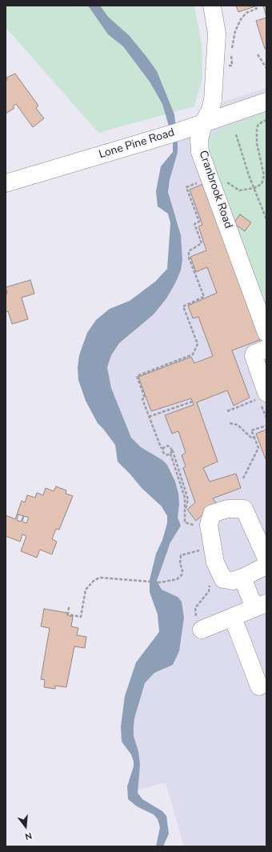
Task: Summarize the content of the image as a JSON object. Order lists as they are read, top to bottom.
{
  "streets": {
    "street": ["Lone Pine Road", "Cranbrook Road"]
  },
  "crossings": [
    ["Lone Pine Road", "Cranbrook Road"]
  ],
  "north": "bottom"
}
